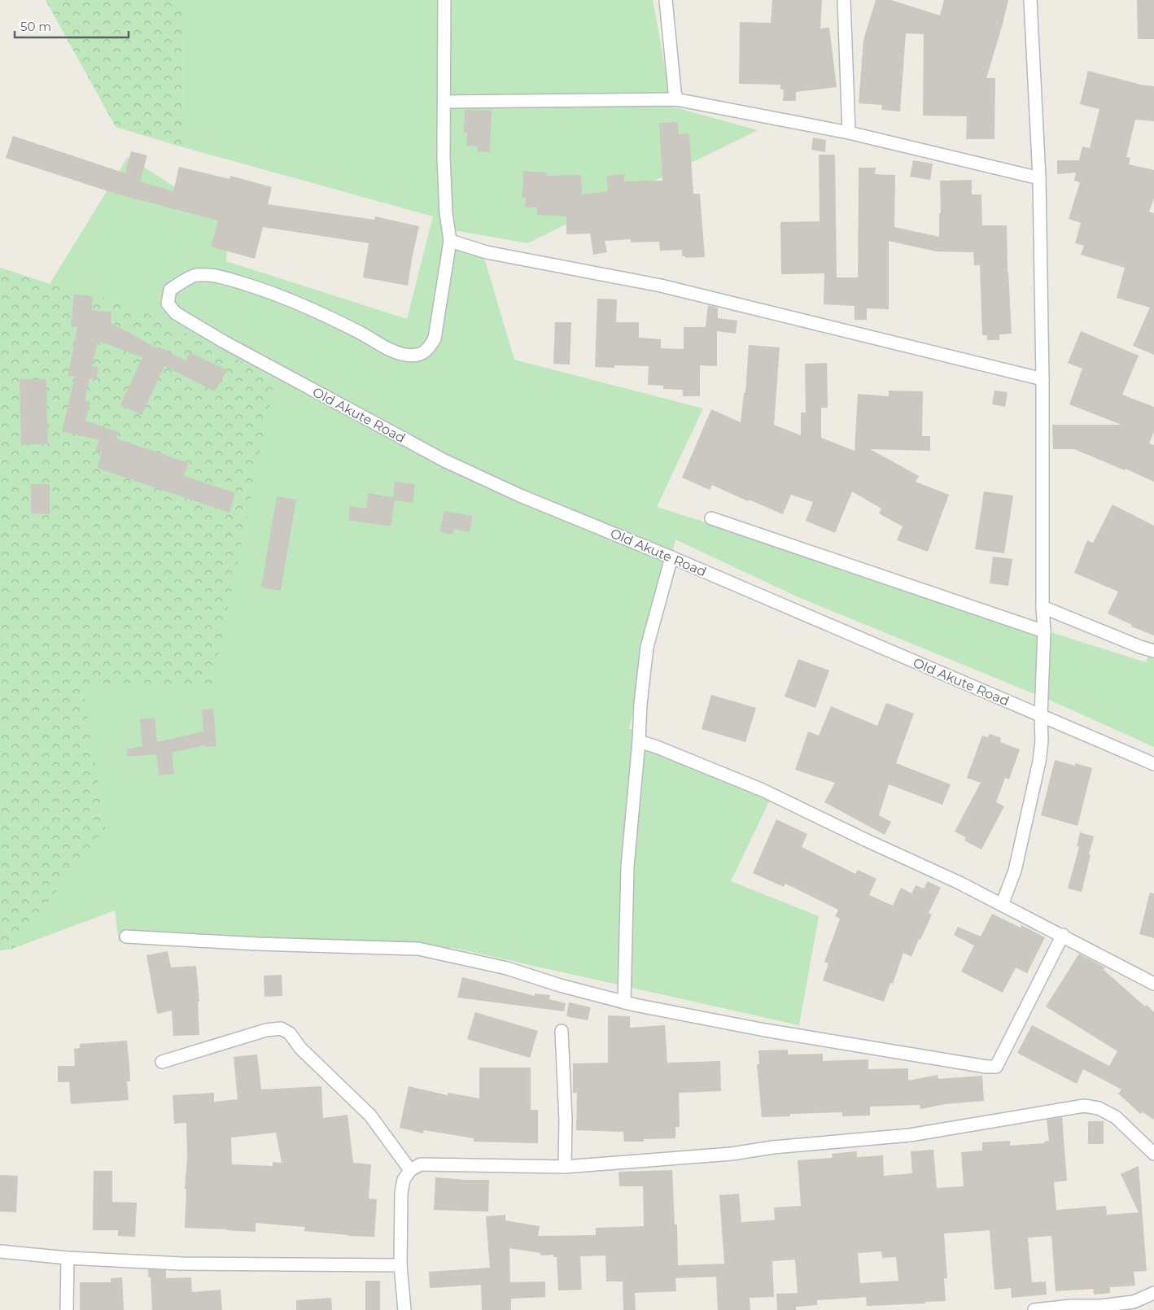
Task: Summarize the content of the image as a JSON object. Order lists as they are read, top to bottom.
{
  "streets": {
    "street": ["Old Akute Road"]
  },
  "scale_bar": "50 m"
}
